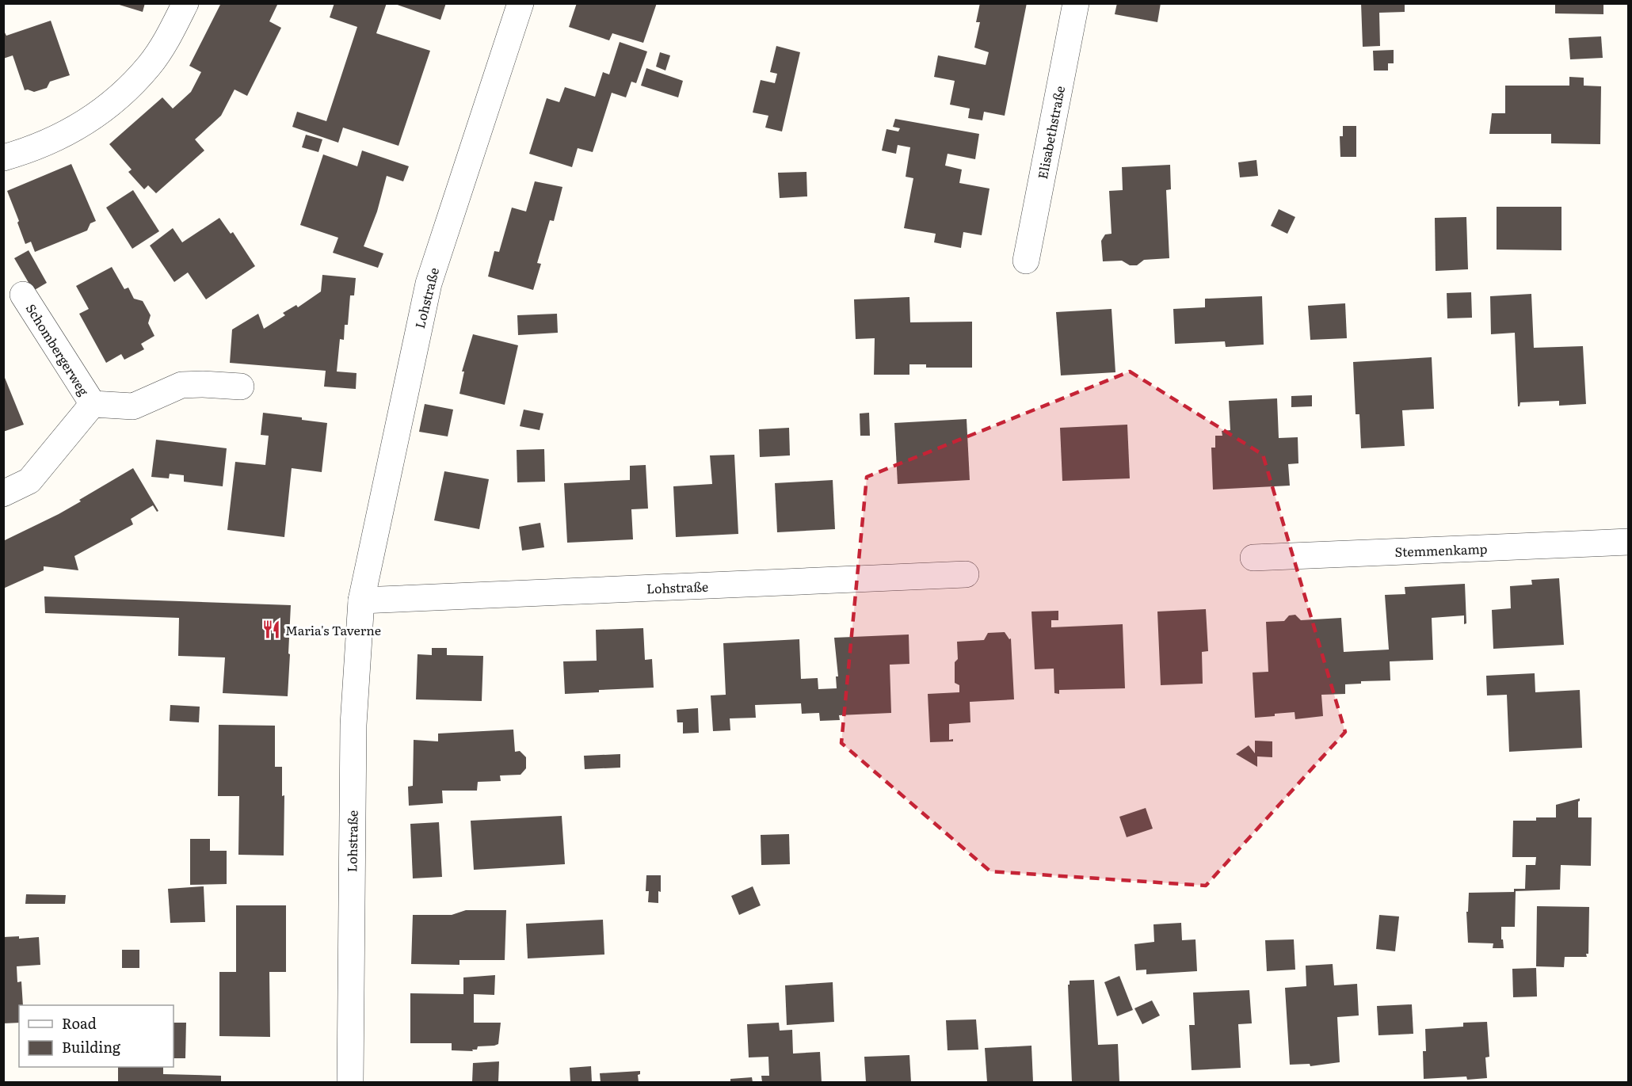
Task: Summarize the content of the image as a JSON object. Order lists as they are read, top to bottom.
{
  "streets": {
    "street": [
      "Elisabethstraße",
      "Lohstraße",
      "Schombergerweg",
      "Stemmenkamp"
    ]
  },
  "places": {
    "restaurant": ["Maria's Taverne"]
  },
  "legend": ["Road", "Building"]
}
